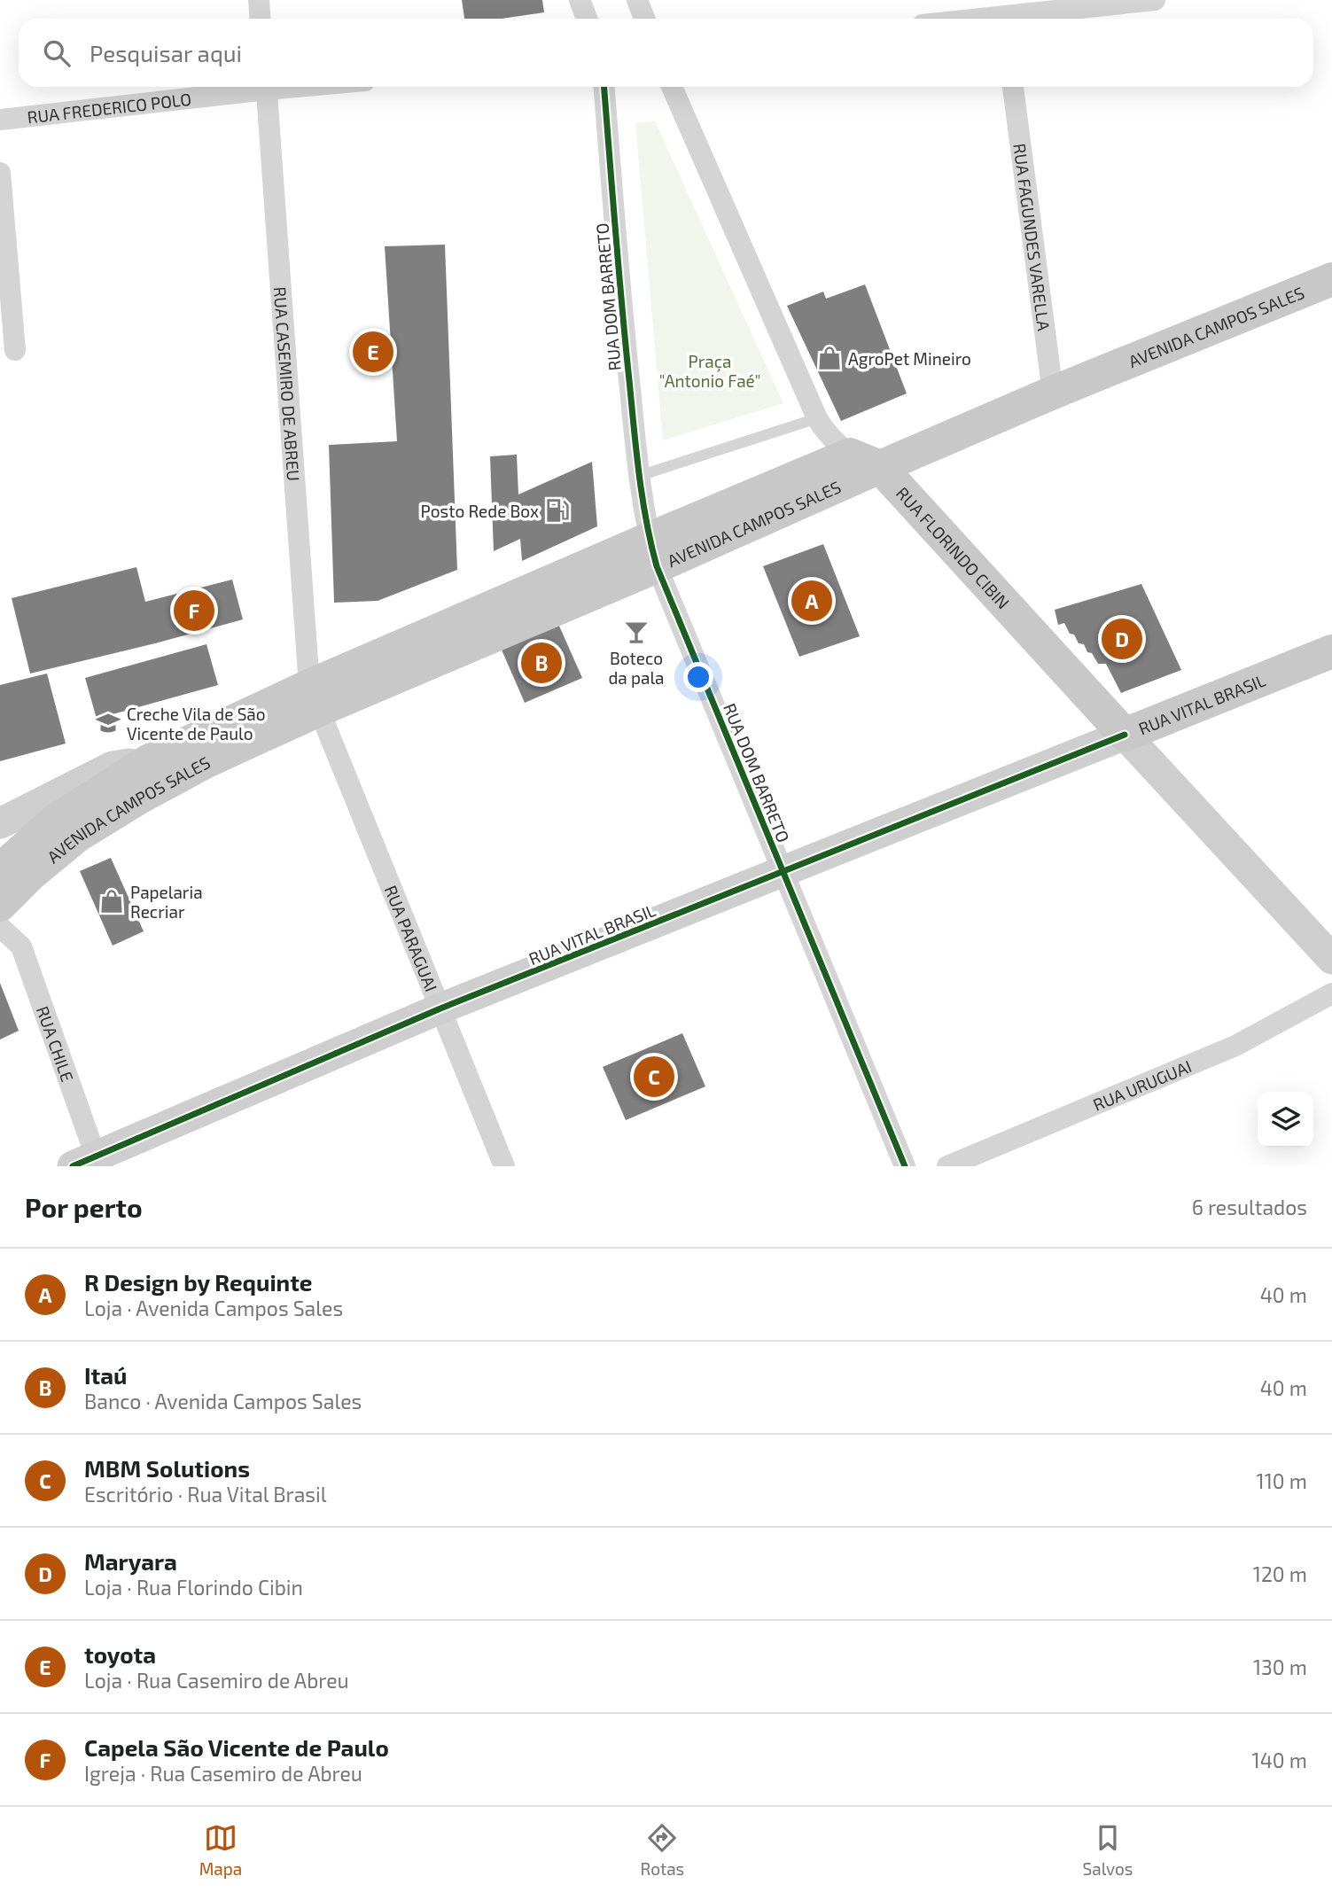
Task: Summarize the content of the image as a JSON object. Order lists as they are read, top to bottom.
{
  "streets": {
    "main road": ["AVENIDA CAMPOS SALES", "RUA FLORINDO CIBIN", "RUA VITAL BRASIL"],
    "street": [
      "RUA FREDERICO POLO",
      "RUA FAGUNDES VARELLA",
      "RUA DOM BARRETO",
      "RUA CASEMIRO DE ABREU",
      "RUA PARAGUAI",
      "RUA CHILE",
      "RUA URUGUAI"
    ]
  },
  "crossings": [
    ["RUA FAGUNDES VARELLA", "AVENIDA CAMPOS SALES"],
    ["RUA DOM BARRETO", "AVENIDA CAMPOS SALES"],
    ["RUA DOM BARRETO", "RUA VITAL BRASIL"],
    ["AVENIDA CAMPOS SALES", "RUA CASEMIRO DE ABREU"],
    ["AVENIDA CAMPOS SALES", "RUA FLORINDO CIBIN"],
    ["AVENIDA CAMPOS SALES", "RUA PARAGUAI"],
    ["RUA CASEMIRO DE ABREU", "RUA PARAGUAI"],
    ["RUA FLORINDO CIBIN", "RUA VITAL BRASIL"],
    ["RUA VITAL BRASIL", "RUA PARAGUAI"],
    ["RUA VITAL BRASIL", "RUA CHILE"]
  ],
  "parks": ["Praça \"Antonio Faé\""],
  "places": {
    "shop": ["AgroPet Mineiro", "Papelaria Recriar"],
    "fuel station": ["Posto Rede Box"],
    "bar": ["Boteco da pala"],
    "school or university": ["Creche Vila de São Vicente de Paulo"]
  },
  "page": {
    "search": "Pesquisar aqui",
    "pins": [
      "E",
      "A",
      "F",
      "D",
      "B",
      "C"
    ],
    "heading": ["Por perto", "6 resultados"],
    "list": [
      {
        "mark": "A",
        "name": "R Design by Requinte",
        "note": "Loja · Avenida Campos Sales",
        "value": "40 m"
      },
      {
        "mark": "B",
        "name": "Itaú",
        "note": "Banco · Avenida Campos Sales",
        "value": "40 m"
      },
      {
        "mark": "C",
        "name": "MBM Solutions",
        "note": "Escritório · Rua Vital Brasil",
        "value": "110 m"
      },
      {
        "mark": "D",
        "name": "Maryara",
        "note": "Loja · Rua Florindo Cibin",
        "value": "120 m"
      },
      {
        "mark": "E",
        "name": "toyota",
        "note": "Loja · Rua Casemiro de Abreu",
        "value": "130 m"
      },
      {
        "mark": "F",
        "name": "Capela São Vicente de Paulo",
        "note": "Igreja · Rua Casemiro de Abreu",
        "value": "140 m"
      }
    ],
    "nav": ["Mapa", "Rotas", "Salvos"]
  }
}
